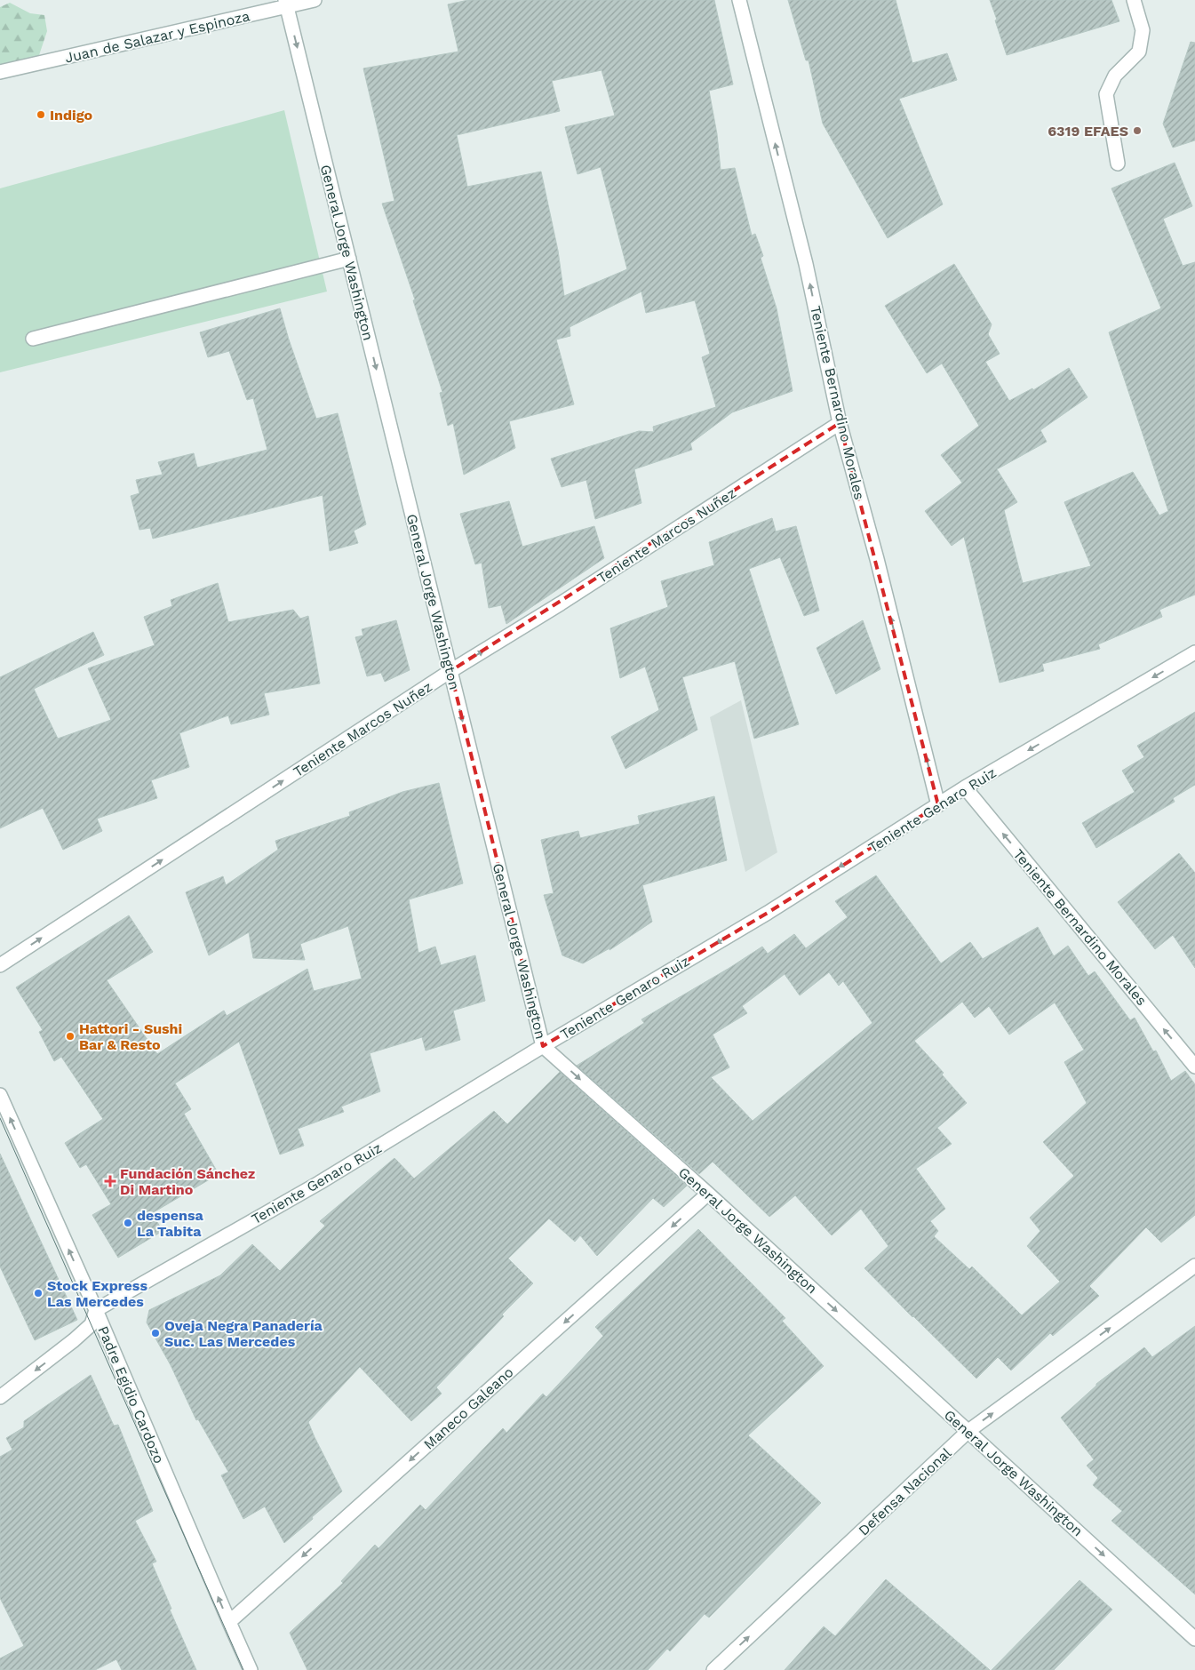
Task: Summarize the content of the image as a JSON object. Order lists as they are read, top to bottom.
{
  "streets": {
    "street": [
      "Juan de Salazar y Espinoza",
      "General Jorge Washington",
      "Teniente Bernardino Morales",
      "Teniente Marcos Nuñez",
      "Teniente Genaro Ruiz",
      "Padre Egidio Cardozo",
      "Maneco Galeano",
      "Defensa Nacional"
    ]
  },
  "crossings": [
    ["Juan de Salazar y Espinoza", "General Jorge Washington"],
    ["General Jorge Washington", "Teniente Marcos Nuñez"],
    ["General Jorge Washington", "Teniente Genaro Ruiz"],
    ["General Jorge Washington", "Maneco Galeano"],
    ["General Jorge Washington", "Defensa Nacional"],
    ["Teniente Bernardino Morales", "Teniente Marcos Nuñez"],
    ["Teniente Bernardino Morales", "Teniente Genaro Ruiz"],
    ["Teniente Genaro Ruiz", "Padre Egidio Cardozo"],
    ["Padre Egidio Cardozo", "Maneco Galeano"]
  ],
  "one_way": [
    "General Jorge Washington",
    "Teniente Bernardino Morales",
    "Teniente Marcos Nuñez",
    "Teniente Genaro Ruiz",
    "Padre Egidio Cardozo",
    "Maneco Galeano",
    "Defensa Nacional"
  ],
  "places": {
    "other": [
      "Indigo",
      "6319 EFAES",
      "Hattori - Sushi Bar & Resto",
      "despensa La Tabita",
      "Stock Express Las Mercedes",
      "Oveja Negra Panadería Suc. Las Mercedes"
    ],
    "health": ["Fundación Sánchez Di Martino"]
  }
}
